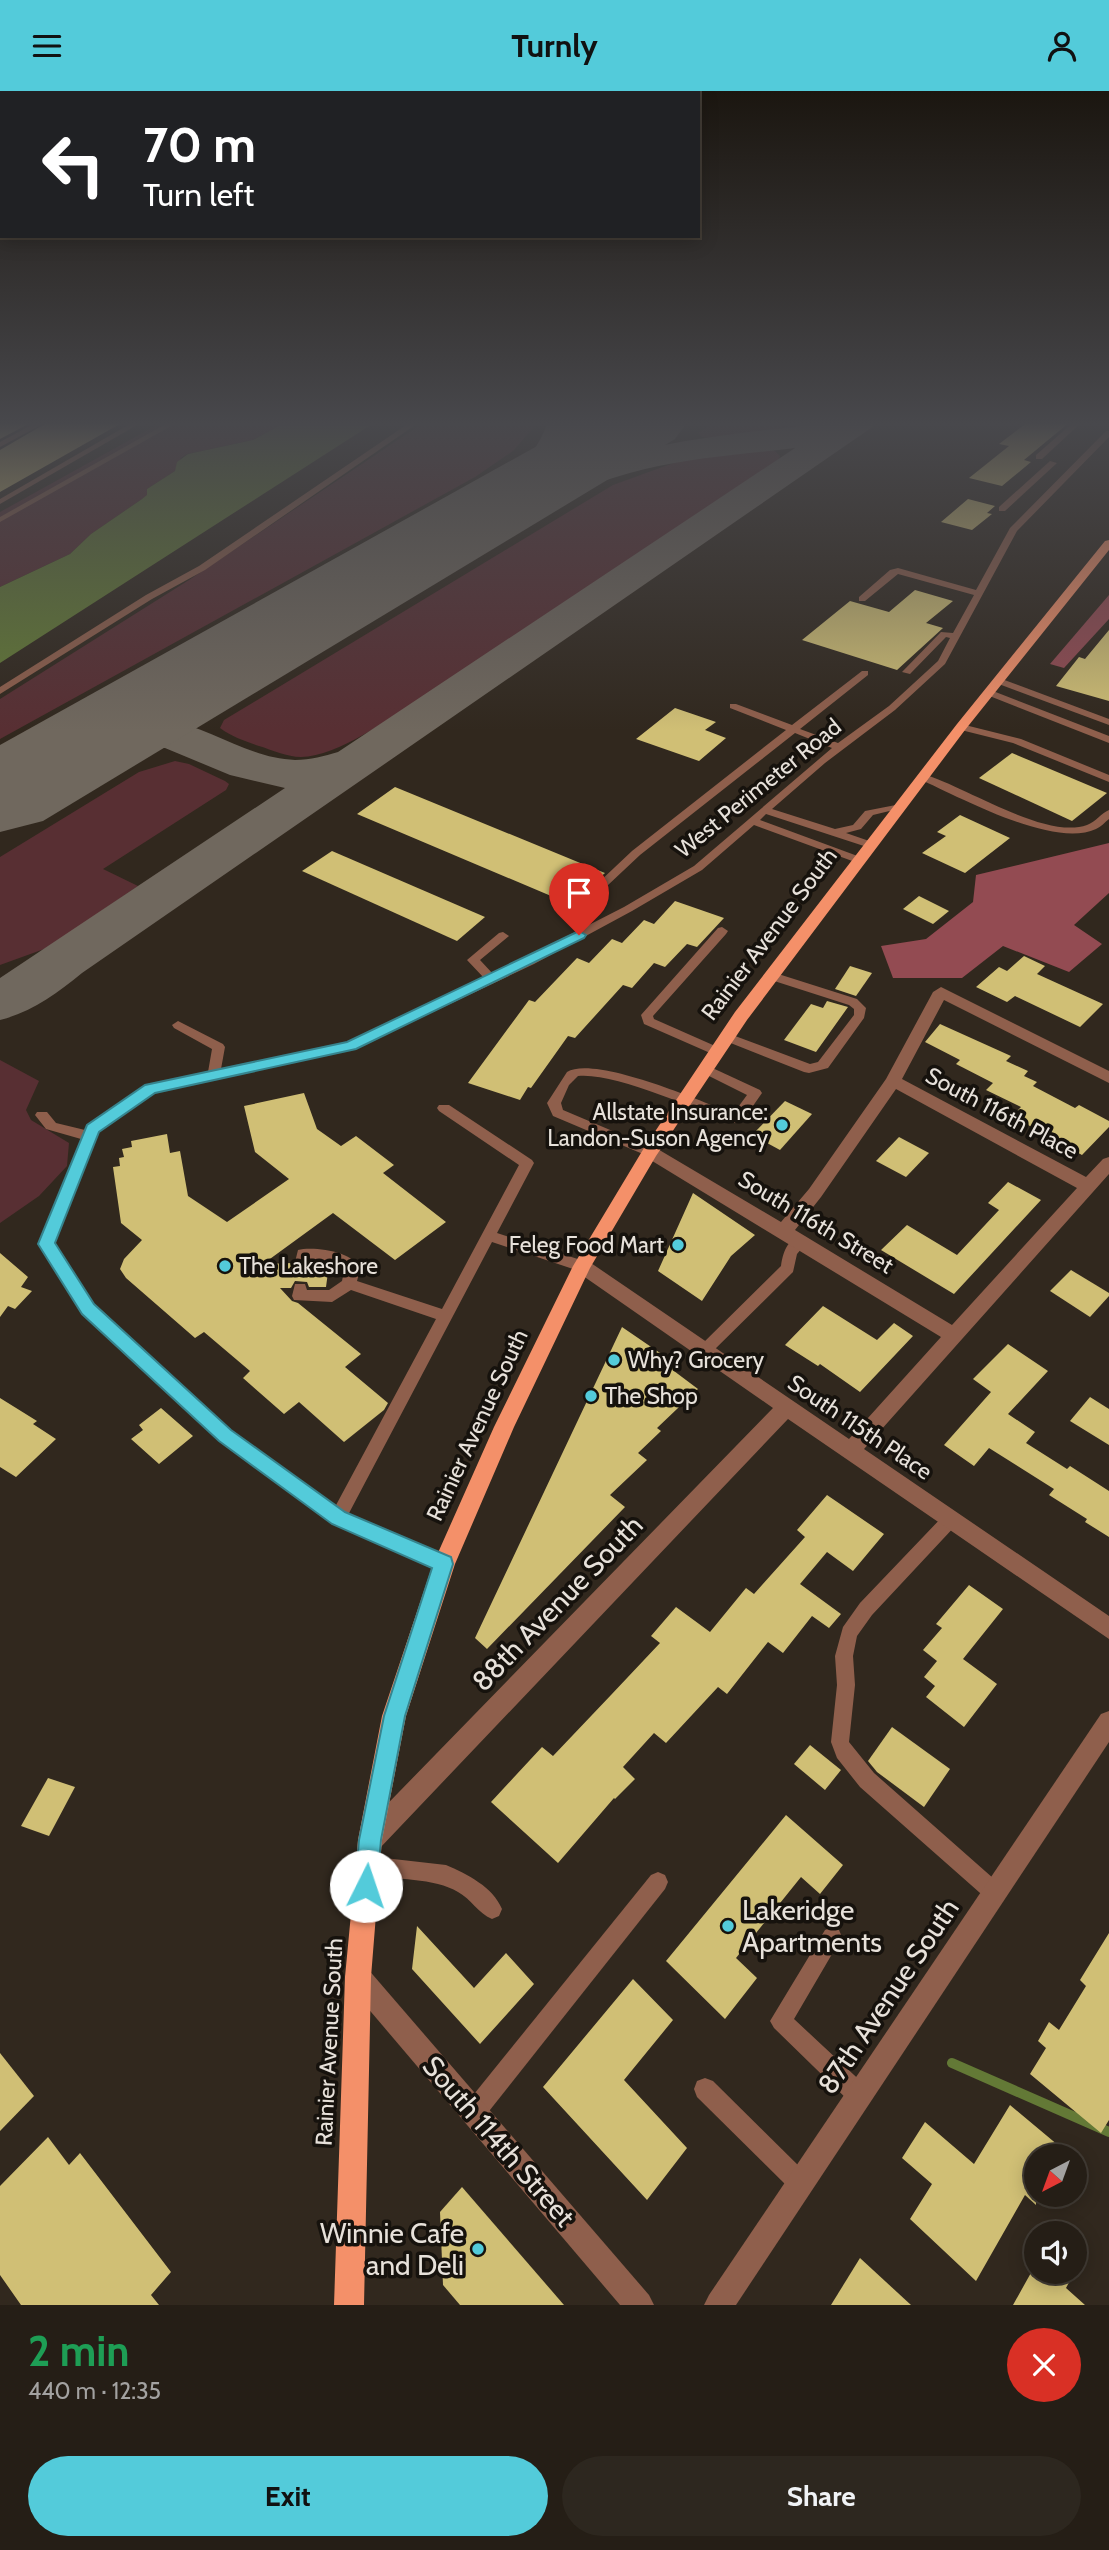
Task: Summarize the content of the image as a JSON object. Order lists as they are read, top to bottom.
{
  "streets": {
    "main road": ["Rainier Avenue South"],
    "street": [
      "South 116th Place",
      "South 116th Street",
      "South 115th Place",
      "88th Avenue South",
      "87th Avenue South",
      "South 114th Street"
    ],
    "lane": ["West Perimeter Road"]
  },
  "crossings": [
    ["Rainier Avenue South", "South 116th Street"],
    ["Rainier Avenue South", "South 115th Place"],
    ["Rainier Avenue South", "88th Avenue South"],
    ["Rainier Avenue South", "South 114th Street"],
    ["South 115th Place", "88th Avenue South"]
  ],
  "places": [
    "Allstate Insurance: Landon-Suson Agency",
    "Feleg Food Mart",
    "The Lakeshore",
    "Why? Grocery",
    "The Shop",
    "Lakeridge Apartments",
    "Winnie Cafe and Deli"
  ],
  "north": "bottom left",
  "page": {
    "header": "Turnly",
    "turn": ["70 m", "Turn left"],
    "heading": ["2 min", "440 m · 12:35"],
    "buttons": ["Exit", "Share"]
  }
}
